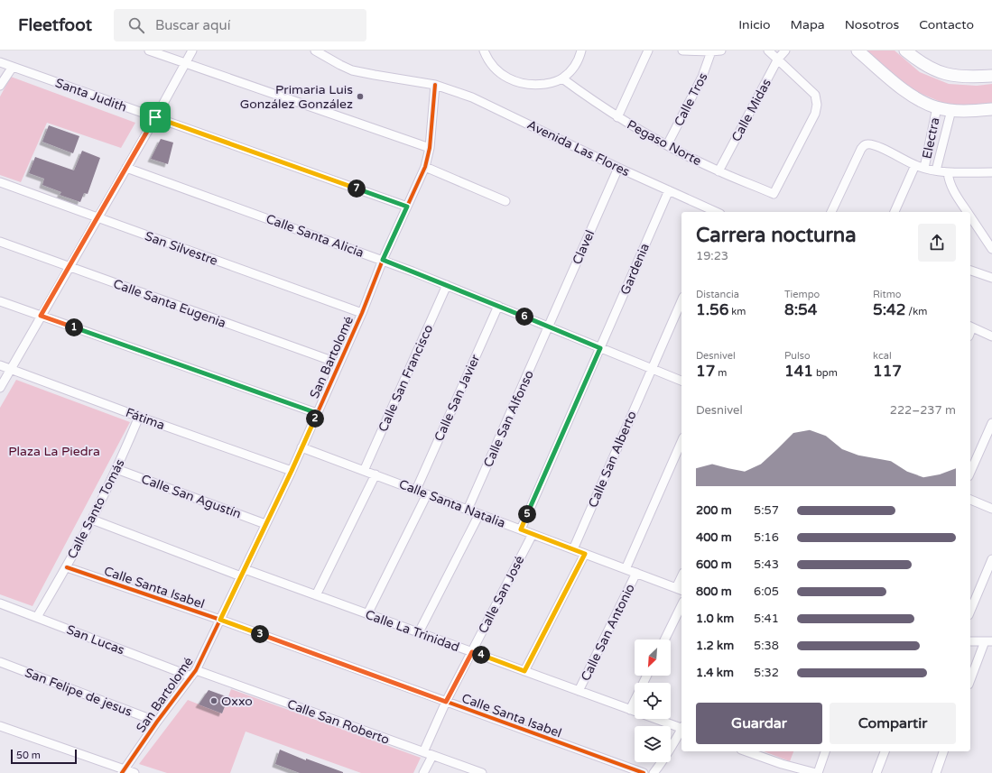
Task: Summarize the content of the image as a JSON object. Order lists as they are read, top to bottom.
{
  "streets": {
    "street": [
      "Santa Judith",
      "Calle Tros",
      "Calle Midas",
      "Electra",
      "Pegaso Norte",
      "Avenida Las Flores",
      "Calle Santa Alicia",
      "Clavel",
      "San Silvestre",
      "Gardenia",
      "Calle Santa Eugenia",
      "San Bartolomé",
      "Calle San Francisco",
      "Calle San Javier",
      "Fátima",
      "Calle San Alfonso",
      "Calle San Alberto",
      "Calle San Agustín",
      "Calle Santa Natalia",
      "Calle Santo Tomás",
      "Calle Santa Isabel",
      "Calle San José",
      "Calle La Trinidad",
      "Calle San Antonio",
      "San Lucas",
      "San Felipe de jesus",
      "Calle San Roberto"
    ]
  },
  "crossings": [
    ["Santa Judith", "San Bartolomé"],
    ["Calle Tros", "Pegaso Norte"],
    ["Calle Midas", "Pegaso Norte"],
    ["Avenida Las Flores", "Clavel"],
    ["Avenida Las Flores", "Gardenia"],
    ["Avenida Las Flores", "San Bartolomé"],
    ["Calle Santa Alicia", "Clavel"],
    ["Calle Santa Alicia", "Gardenia"],
    ["Calle Santa Alicia", "San Bartolomé"],
    ["Calle Santa Alicia", "Calle San Francisco"],
    ["Calle Santa Alicia", "Calle San Javier"],
    ["Calle Santa Alicia", "Calle San Alfonso"],
    ["Calle Santa Alicia", "Calle San Alberto"],
    ["Clavel", "Calle San Alfonso"],
    ["San Silvestre", "San Bartolomé"],
    ["Calle Santa Eugenia", "San Bartolomé"],
    ["San Bartolomé", "Fátima"],
    ["San Bartolomé", "Calle San Agustín"],
    ["San Bartolomé", "Calle Santa Natalia"],
    ["San Bartolomé", "Calle Santa Isabel"],
    ["San Bartolomé", "Calle La Trinidad"],
    ["San Bartolomé", "San Lucas"],
    ["San Bartolomé", "San Felipe de jesus"],
    ["San Bartolomé", "Calle San Roberto"],
    ["Calle San Francisco", "Calle Santa Natalia"],
    ["Calle San Javier", "Calle Santa Natalia"],
    ["Fátima", "Calle Santo Tomás"],
    ["Calle San Alfonso", "Calle Santa Natalia"],
    ["Calle San Alberto", "Calle Santa Natalia"],
    ["Calle San Agustín", "Calle Santo Tomás"],
    ["Calle Santa Natalia", "Calle San José"],
    ["Calle Santa Natalia", "Calle San Antonio"],
    ["Calle Santo Tomás", "Calle Santa Isabel"],
    ["Calle Santo Tomás", "Calle La Trinidad"],
    ["Calle Santo Tomás", "San Lucas"],
    ["Calle Santa Isabel", "Calle San José"],
    ["Calle San José", "Calle La Trinidad"],
    ["Calle San José", "Calle San Roberto"],
    ["Calle La Trinidad", "Calle San Antonio"],
    ["San Lucas", "Calle San Roberto"]
  ],
  "parks": ["Plaza La Piedra"],
  "places": ["Primaria Luis González González", "Oxxo"],
  "scale_bar": "50 m",
  "north": "bottom left",
  "page": {
    "header": "Fleetfoot",
    "search": "Buscar aquí",
    "nav": [
      "Inicio",
      "Mapa",
      "Nosotros",
      "Contacto"
    ],
    "pins": [
      "7",
      "6",
      "1",
      "2",
      "5",
      "3",
      "4"
    ],
    "heading": ["Carrera nocturna", "19:23"],
    "stats": [
      ["Distancia", "1.56 km"],
      ["Tiempo", "8:54"],
      ["Ritmo", "5:42 /km"],
      ["Desnivel", "17 m"],
      ["Pulso", "141 bpm"],
      ["kcal", "117"]
    ],
    "chart": ["Desnivel", "222–237 m"],
    "list": [
      {
        "name": "200 m",
        "note": "5:57"
      },
      {
        "name": "400 m",
        "note": "5:16"
      },
      {
        "name": "600 m",
        "note": "5:43"
      },
      {
        "name": "800 m",
        "note": "6:05"
      },
      {
        "name": "1.0 km",
        "note": "5:41"
      },
      {
        "name": "1.2 km",
        "note": "5:38"
      },
      {
        "name": "1.4 km",
        "note": "5:32"
      }
    ],
    "buttons": ["Guardar", "Compartir"],
    "scale": "50 m"
  }
}
